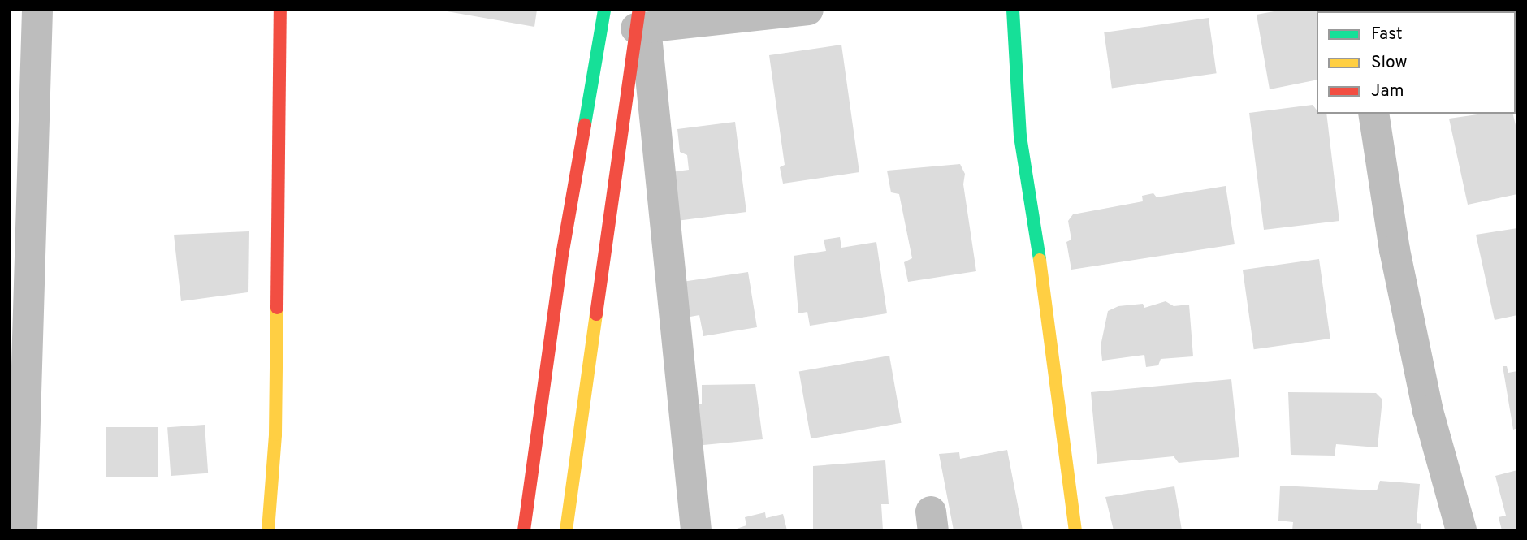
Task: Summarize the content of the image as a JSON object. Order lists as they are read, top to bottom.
{
  "legend": ["Fast", "Slow", "Jam"]
}
